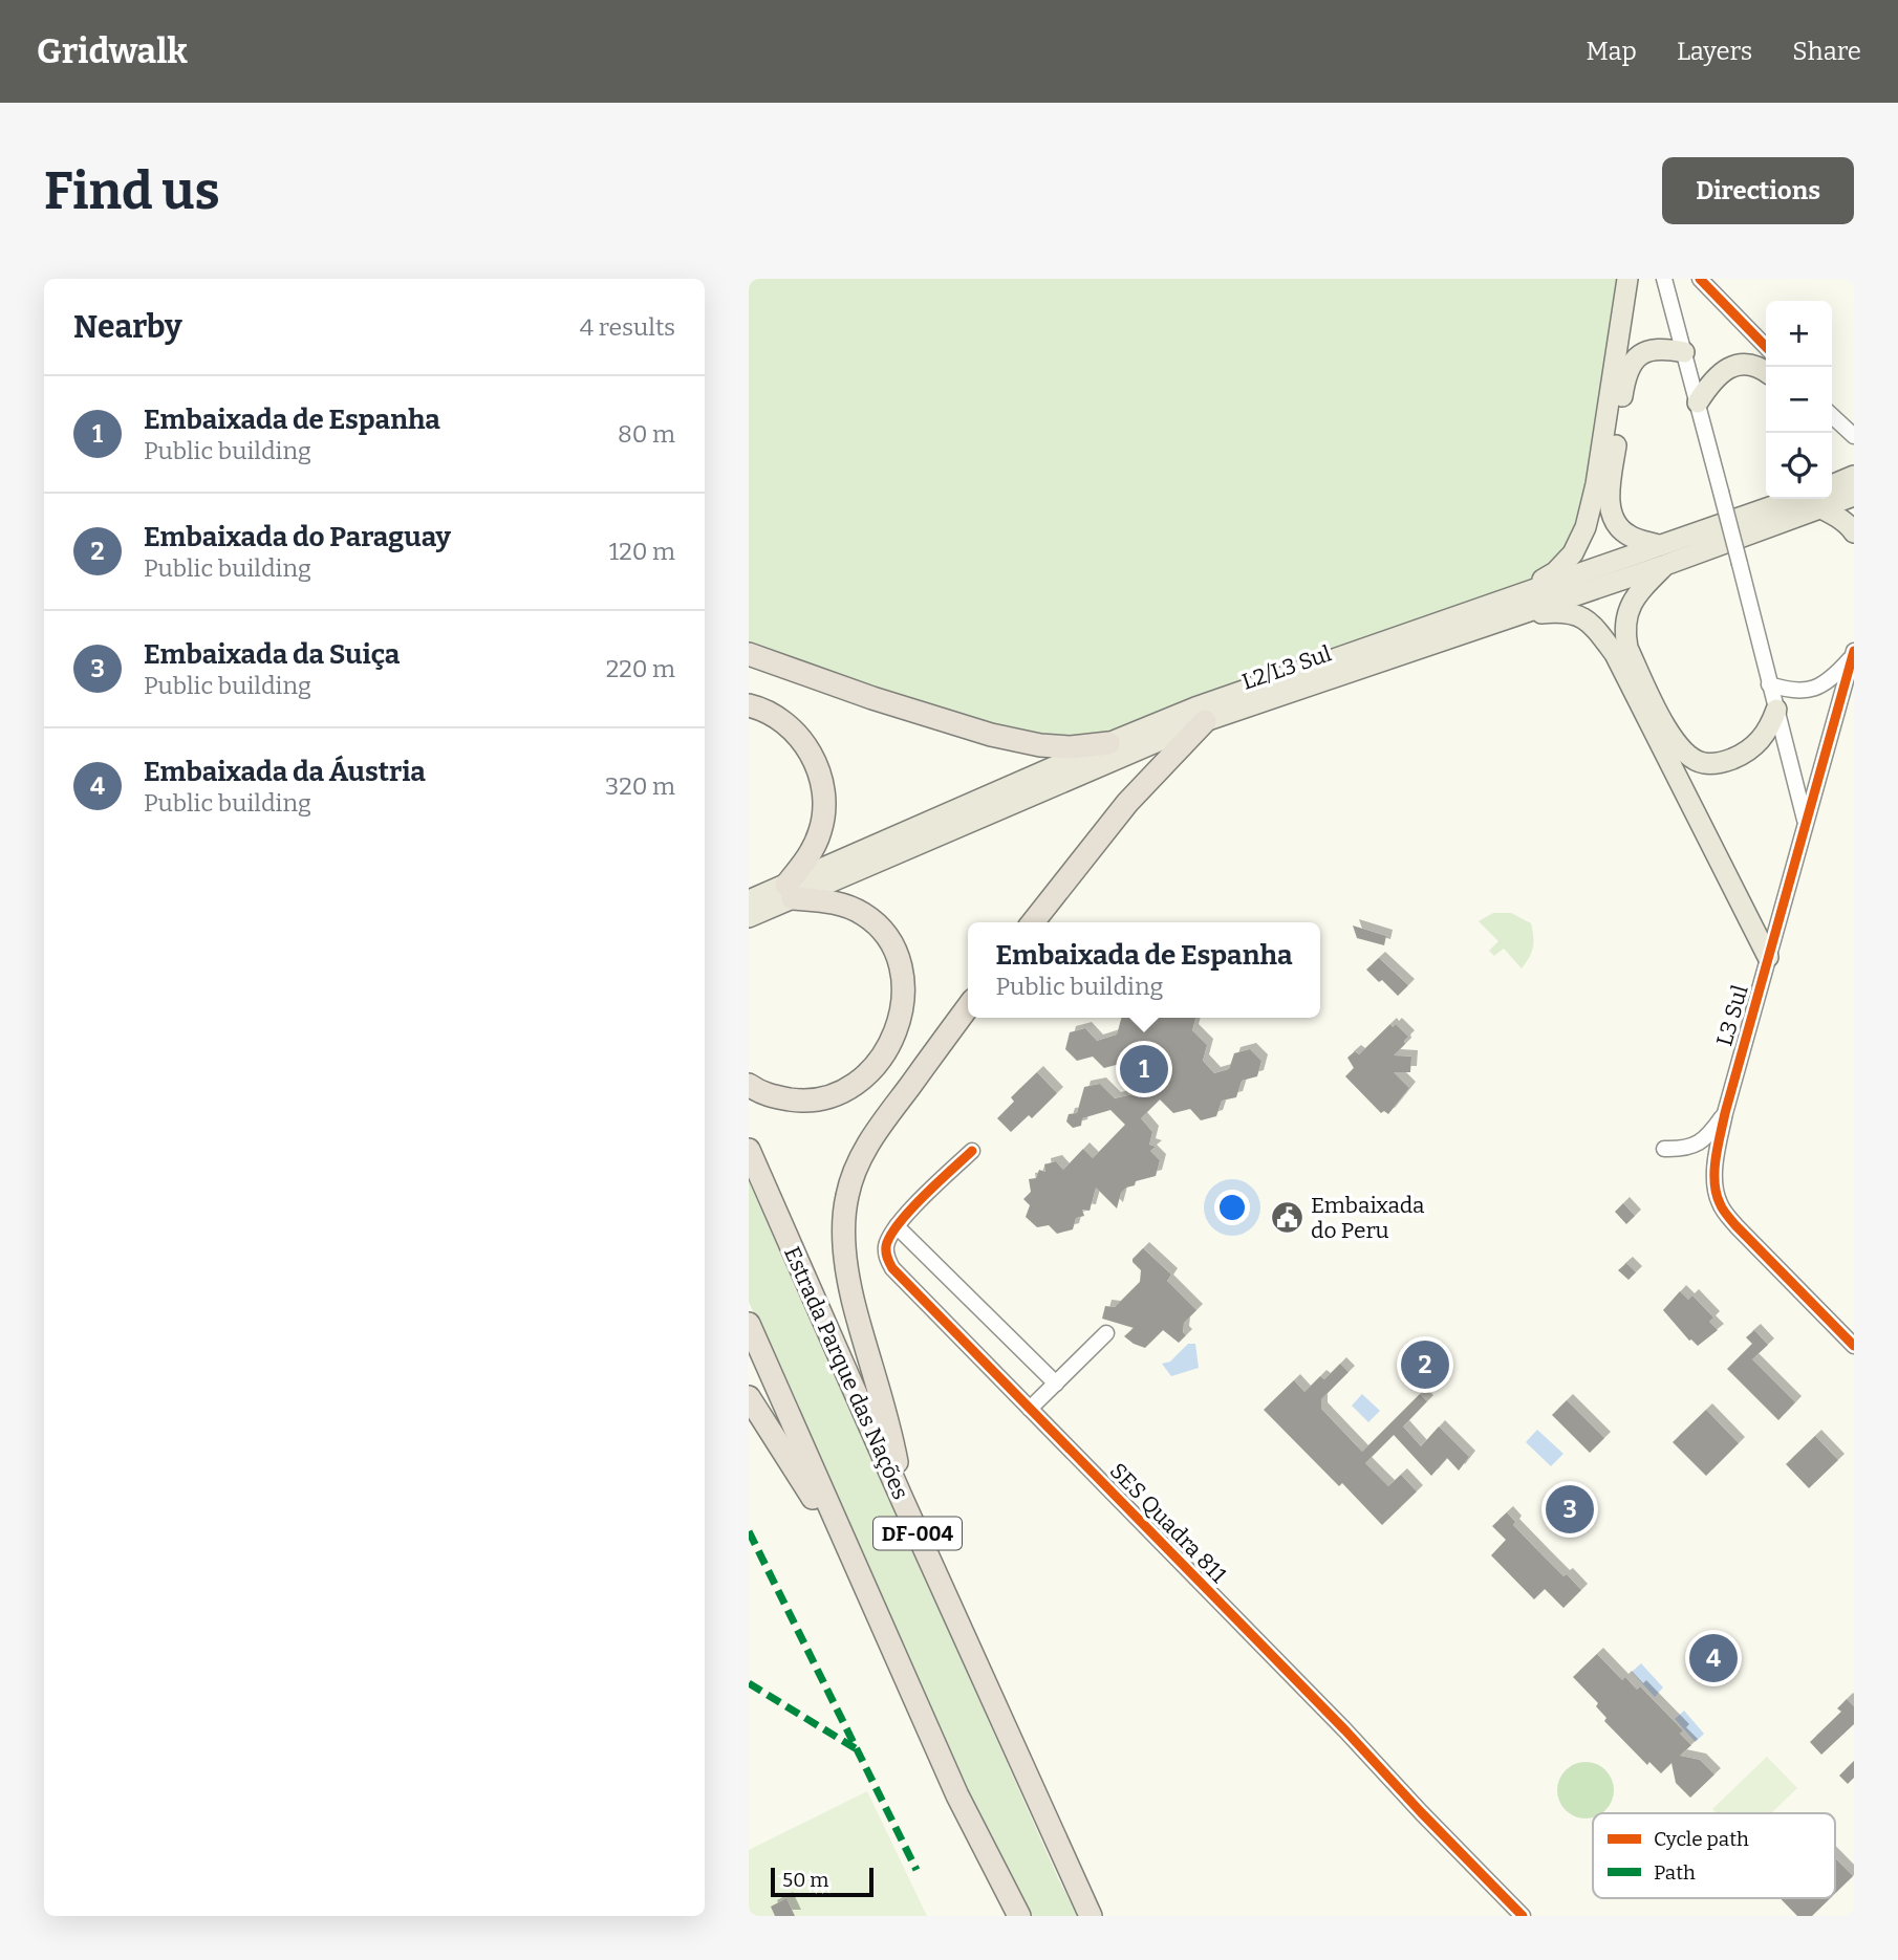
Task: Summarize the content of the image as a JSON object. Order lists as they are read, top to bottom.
{
  "streets": {
    "highway": ["Estrada Parque das Nações", "DF-004"],
    "main road": ["L2/L3 Sul"],
    "street": ["L3 Sul", "SES Quadra 811"]
  },
  "places": {
    "public building": ["Embaixada do Peru"]
  },
  "legend": ["Cycle path", "Path"],
  "scale_bar": "50 m",
  "page": {
    "header": "Gridwalk",
    "nav": ["Map", "Layers", "Share"],
    "buttons": "Directions",
    "title": "Find us",
    "heading": ["Nearby", "4 results"],
    "map_buttons": ["+", "−"],
    "list": [
      {
        "mark": "1",
        "name": "Embaixada de Espanha",
        "note": "Public building",
        "value": "80 m"
      },
      {
        "mark": "2",
        "name": "Embaixada do Paraguay",
        "note": "Public building",
        "value": "120 m"
      },
      {
        "mark": "3",
        "name": "Embaixada da Suiça",
        "note": "Public building",
        "value": "220 m"
      },
      {
        "mark": "4",
        "name": "Embaixada da Áustria",
        "note": "Public building",
        "value": "320 m"
      }
    ],
    "popup": ["Embaixada de Espanha", "Public building"],
    "pins": [
      "1",
      "2",
      "3",
      "4"
    ],
    "scale": "50 m"
  }
}
